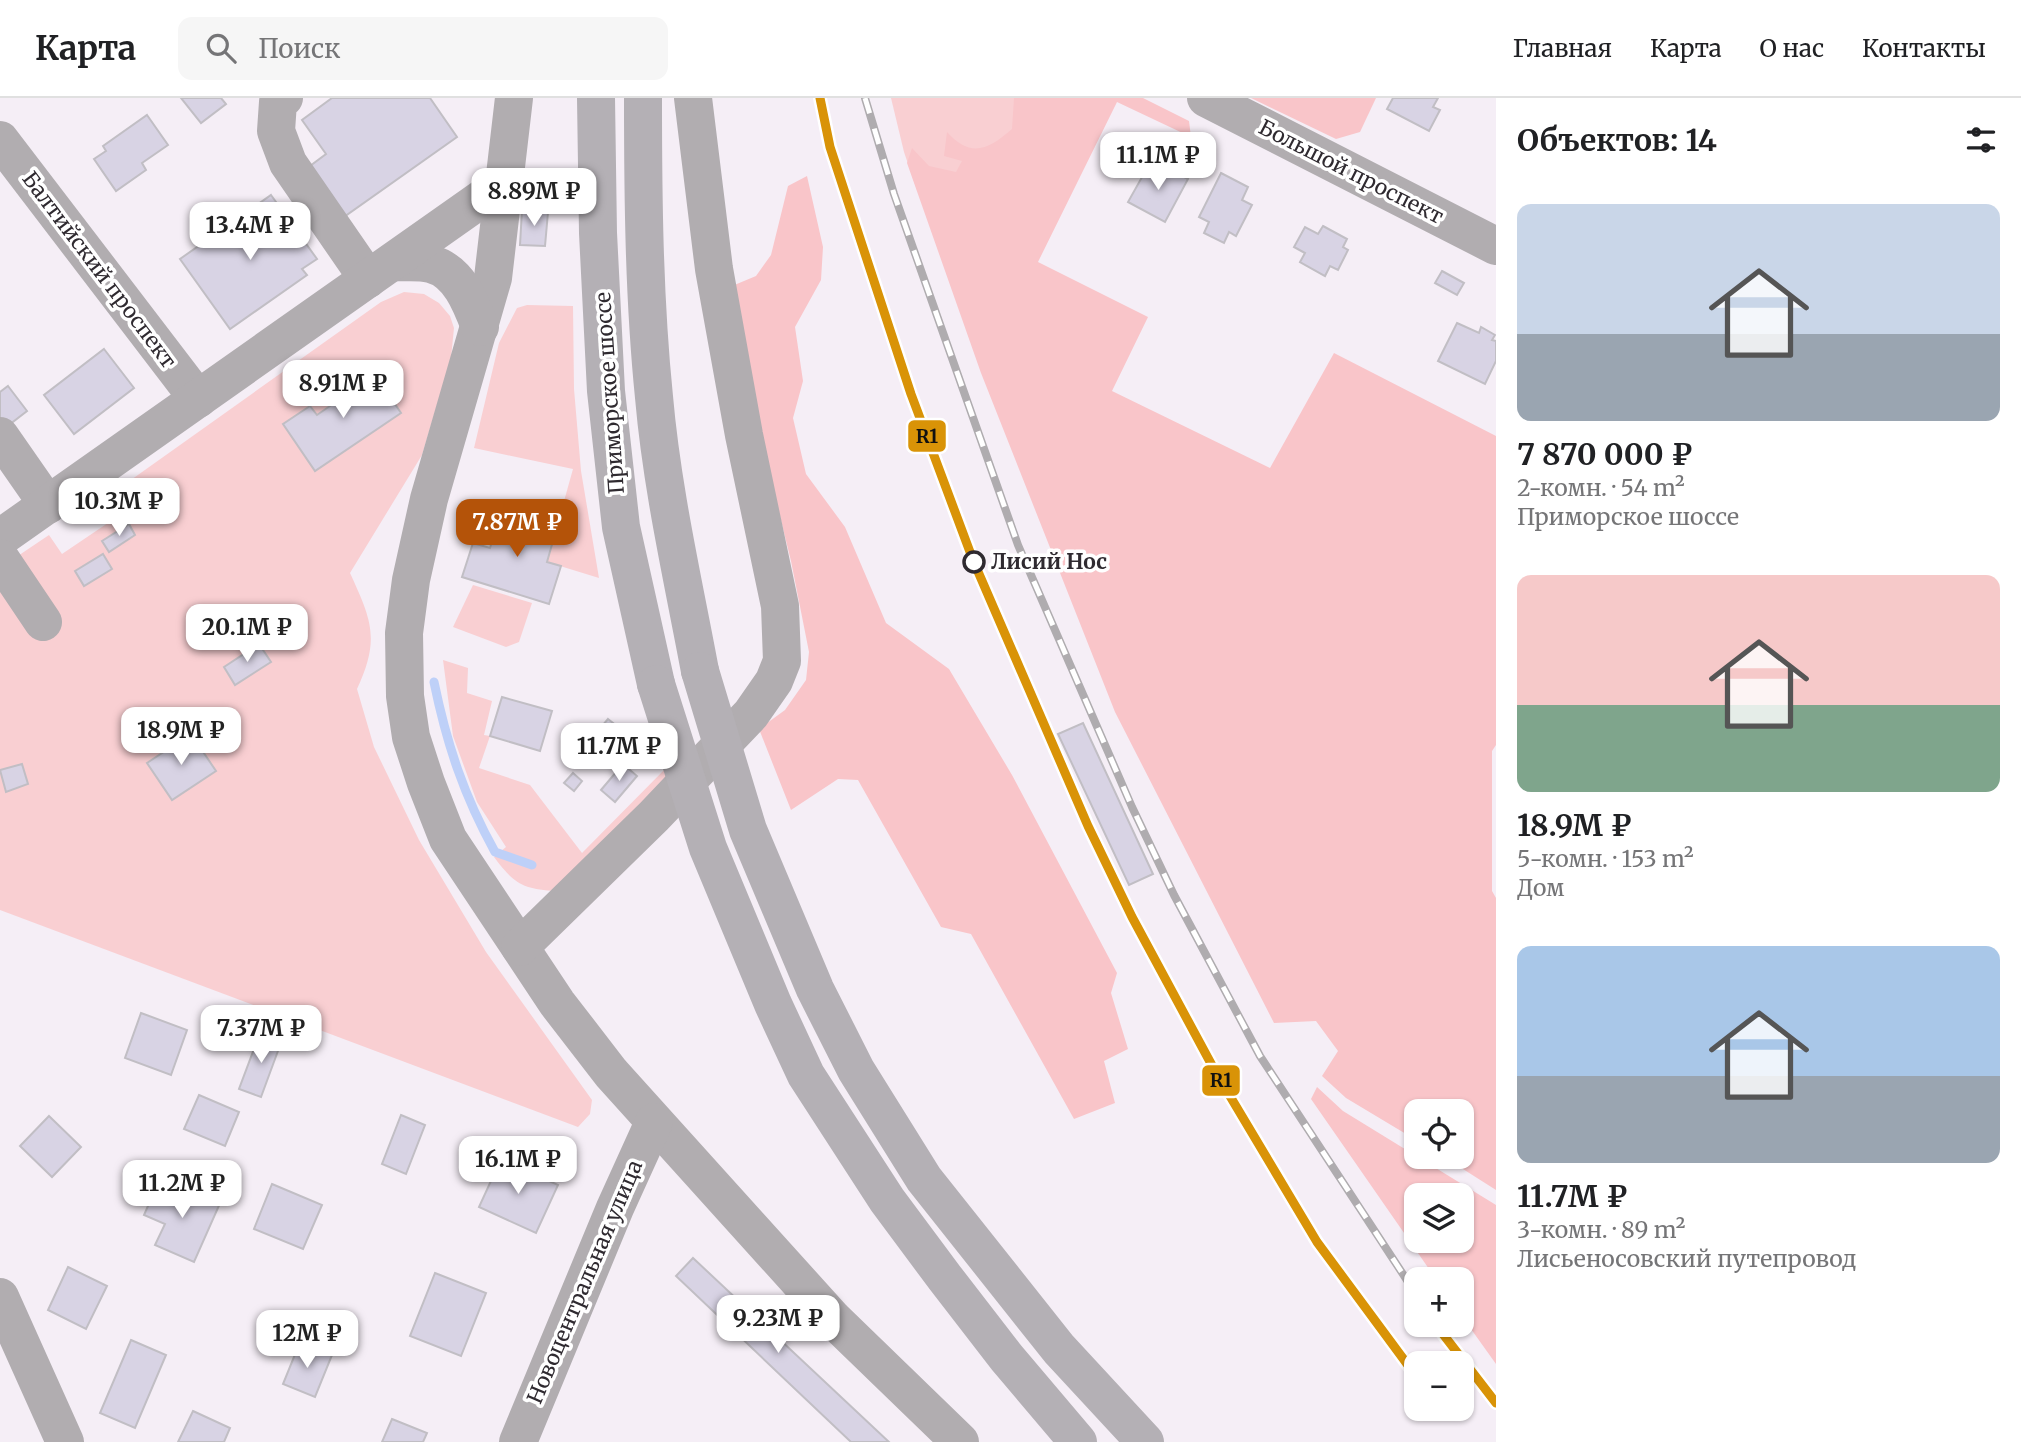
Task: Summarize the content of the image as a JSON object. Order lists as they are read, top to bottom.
{
  "streets": {
    "main road": ["Приморское шоссе"],
    "street": ["Большой проспект", "Балтийский проспект", "Новоцентральная улица"]
  },
  "places": ["Лисий Нос"],
  "lines": ["transit line R1"],
  "page": {
    "header": "Карта",
    "search": "Поиск",
    "nav": [
      "Главная",
      "Карта",
      "О нас",
      "Контакты"
    ],
    "heading": "Объектов: 14",
    "price": [
      "11.1M ₽",
      "8.89M ₽",
      "13.4M ₽",
      "8.91M ₽",
      "10.3M ₽",
      "7.87M ₽",
      "20.1M ₽",
      "18.9M ₽",
      "11.7M ₽",
      "7.37M ₽",
      "16.1M ₽",
      "11.2M ₽",
      "9.23M ₽",
      "12M ₽"
    ],
    "list": [
      {
        "name": "7 870 000 ₽",
        "note": "2-комн. · 54 m² · Приморское шоссе"
      },
      {
        "name": "18.9M ₽",
        "note": "5-комн. · 153 m² · Дом"
      },
      {
        "name": "11.7M ₽",
        "note": "3-комн. · 89 m² · Лисьеносовский путепровод"
      }
    ],
    "map_buttons": ["+", "−"]
  }
}
